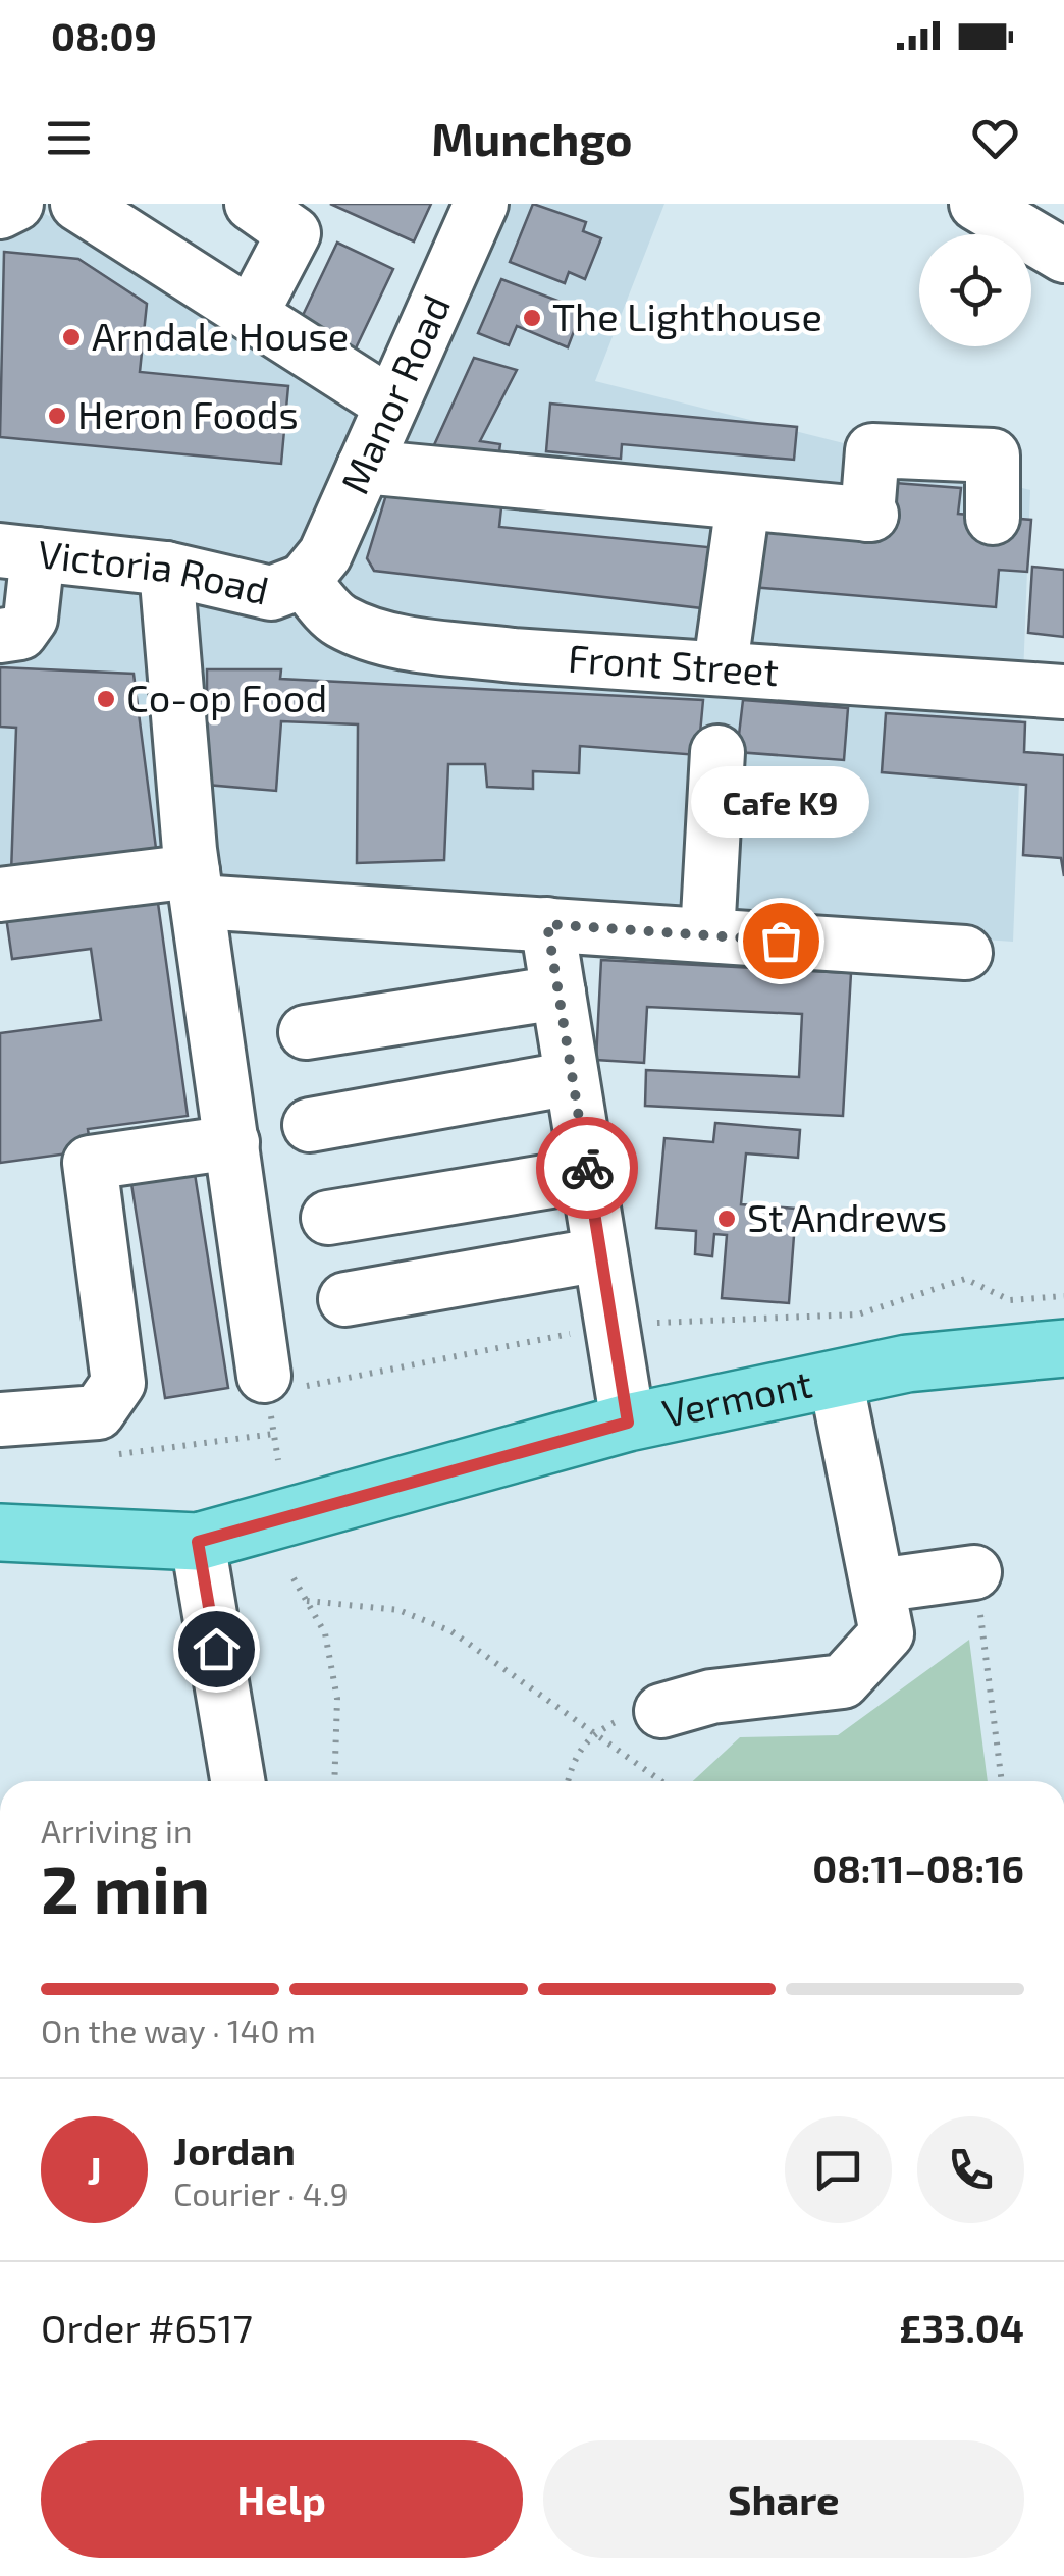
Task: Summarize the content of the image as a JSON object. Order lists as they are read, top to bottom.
{
  "streets": {
    "main road": ["Vermont"],
    "street": ["Manor Road", "Victoria Road", "Front Street"]
  },
  "crossings": [
    ["Manor Road", "Victoria Road"],
    ["Manor Road", "Front Street"],
    ["Victoria Road", "Front Street"]
  ],
  "places": [
    "The Lighthouse",
    "Arndale House",
    "Heron Foods",
    "Co-op Food",
    "Cafe K9",
    "St Andrews"
  ],
  "page": {
    "status": "08:09",
    "header": "Munchgo",
    "bubble": "Cafe K9",
    "heading": ["2 min", "Arriving in", "08:11–08:16"],
    "panel": [
      "Jordan",
      "Courier · 4.9",
      "Order #6517",
      "£33.04"
    ],
    "bar": "On the way · 140 m",
    "round": "J",
    "buttons": ["Help", "Share"]
  }
}
